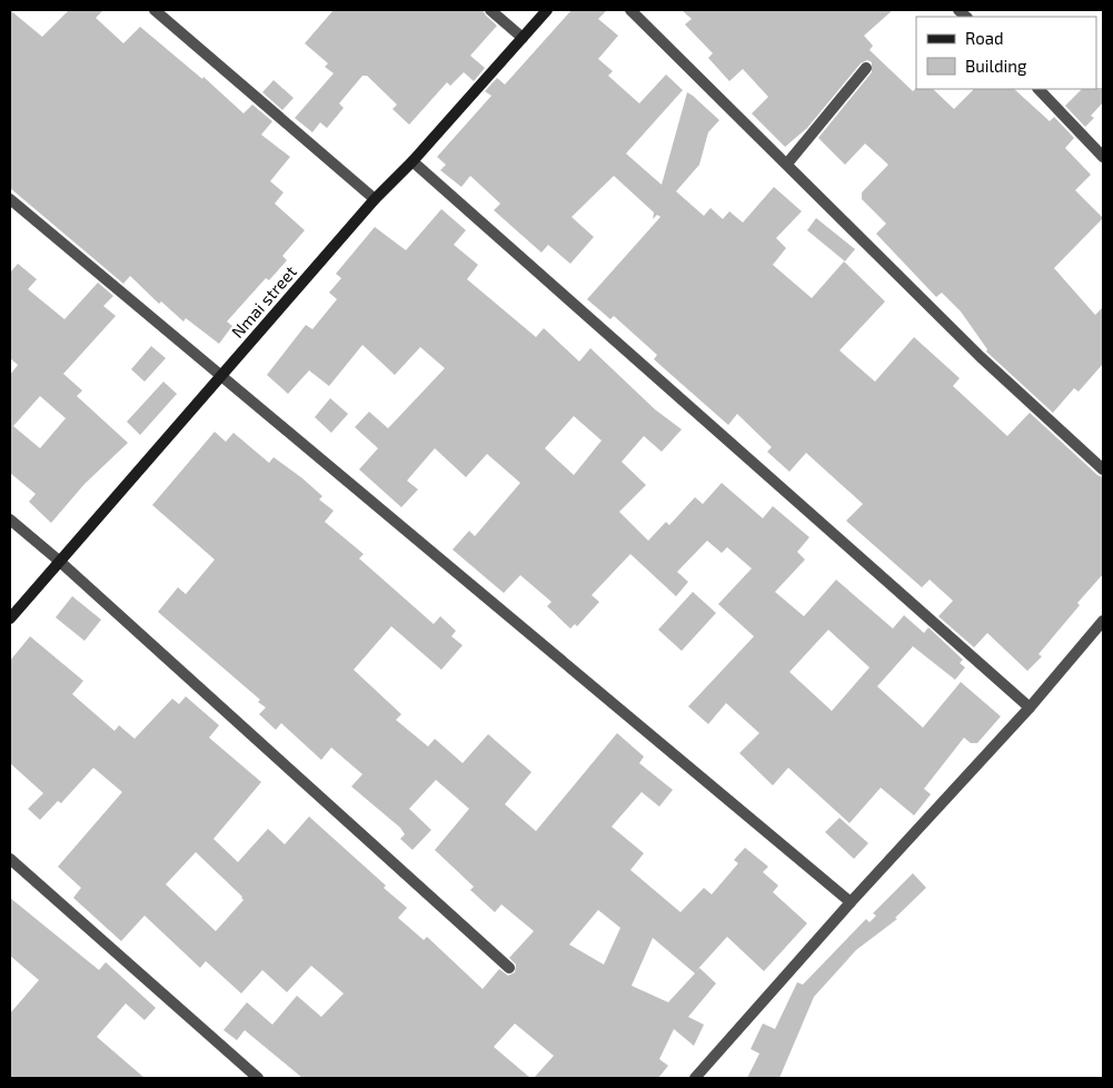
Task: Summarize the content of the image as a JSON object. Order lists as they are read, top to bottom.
{
  "streets": {
    "street": ["Nmai street"]
  },
  "legend": ["Road", "Building"]
}
